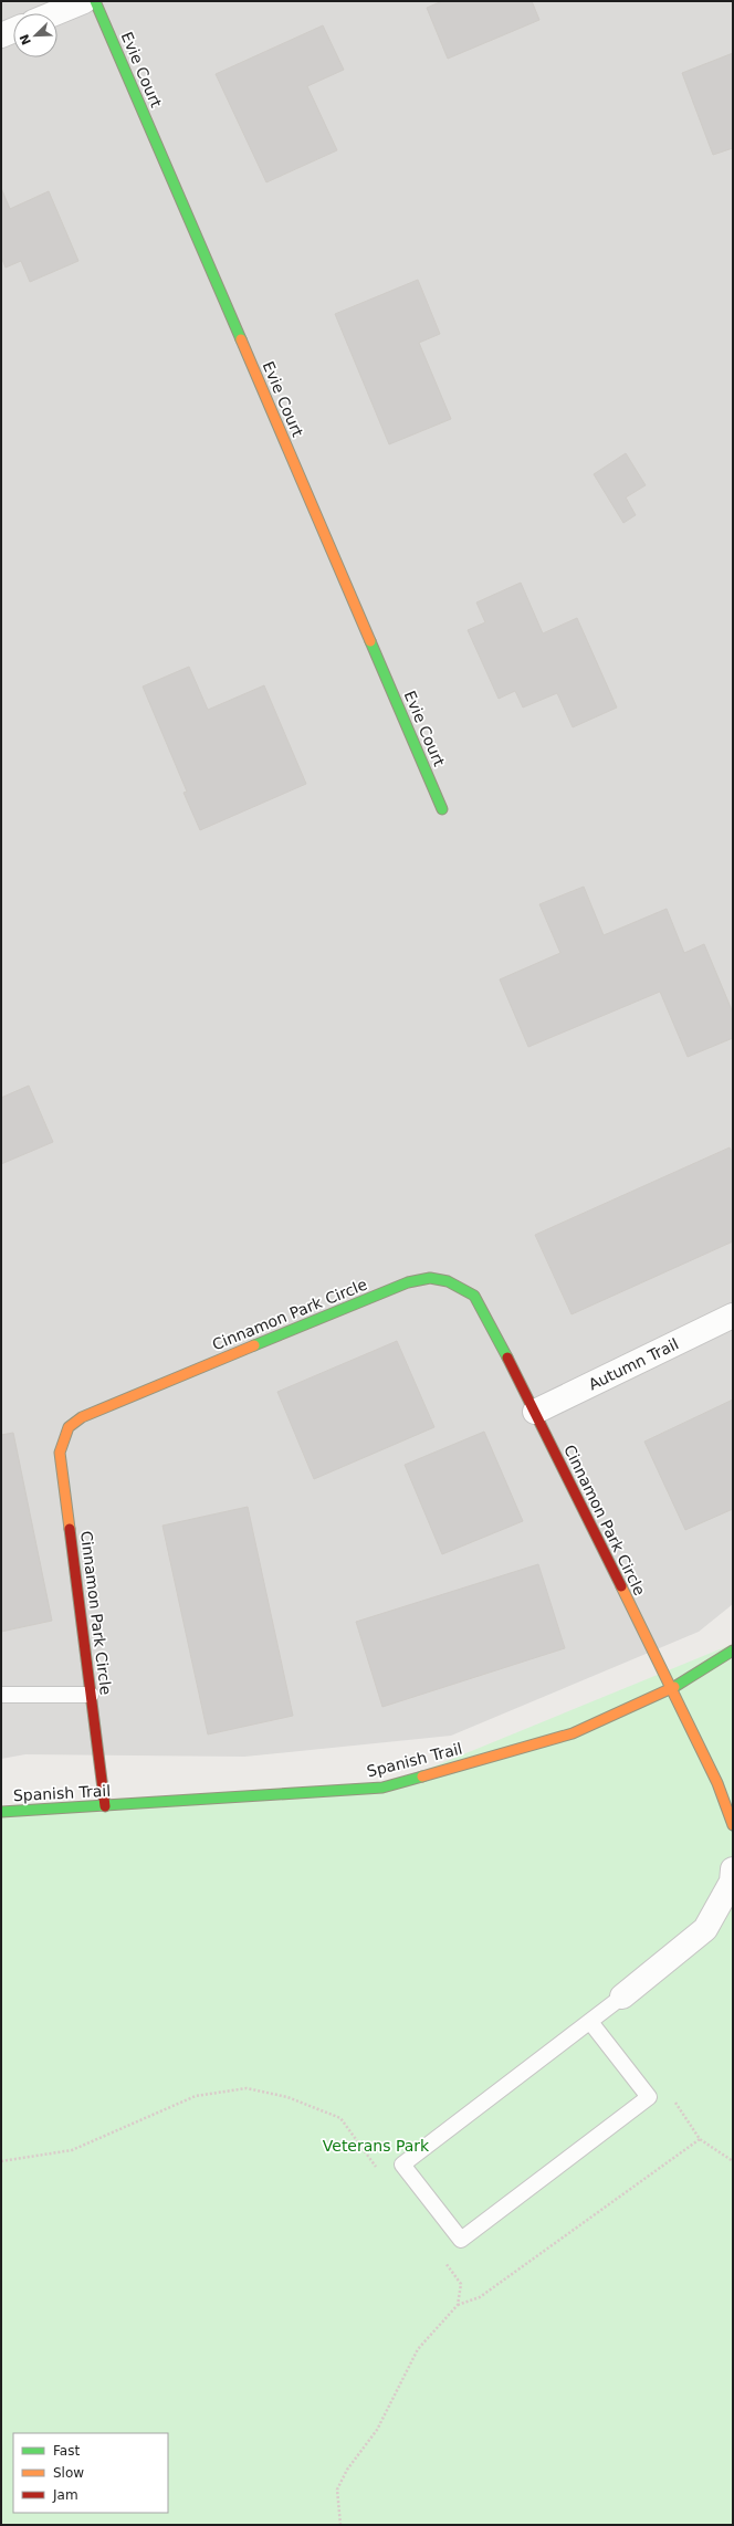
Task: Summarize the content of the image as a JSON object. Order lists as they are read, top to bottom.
{
  "streets": {
    "street": [
      "Evie Court",
      "Cinnamon Park Circle",
      "Autumn Trail",
      "Spanish Trail"
    ]
  },
  "crossings": [
    ["Cinnamon Park Circle", "Autumn Trail"],
    ["Cinnamon Park Circle", "Spanish Trail"]
  ],
  "parks": ["Veterans Park"],
  "legend": ["Fast", "Slow", "Jam"],
  "north": "bottom left"
}
